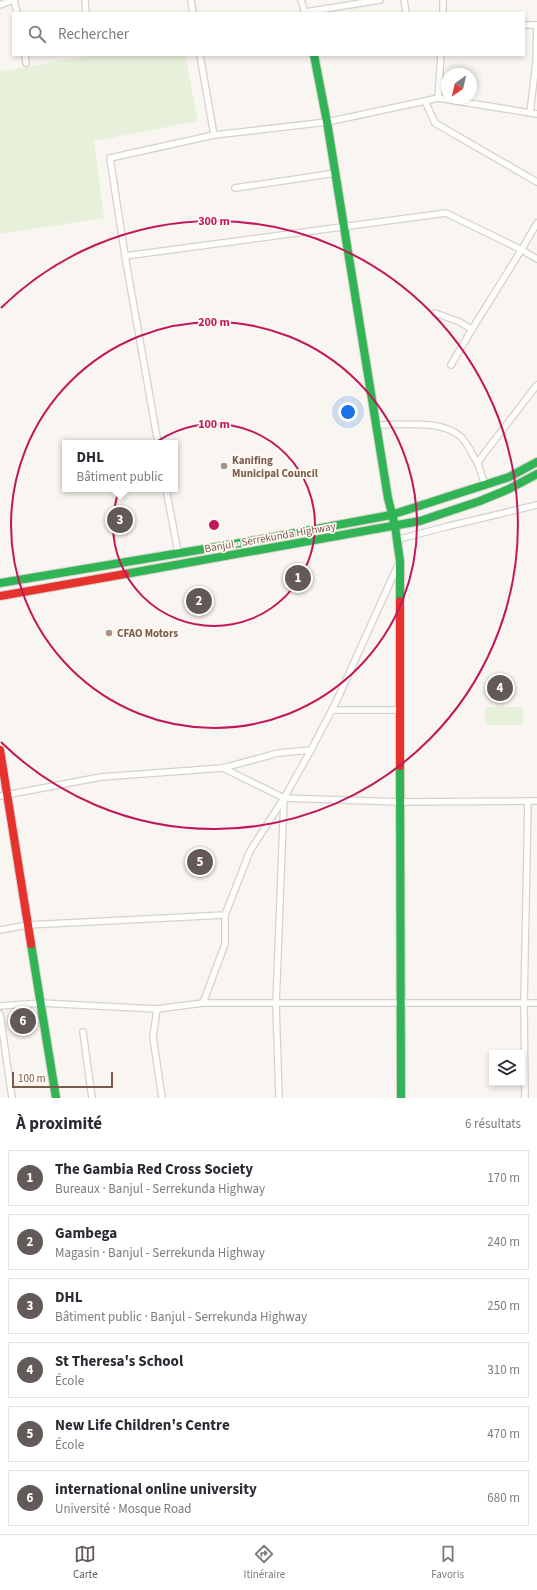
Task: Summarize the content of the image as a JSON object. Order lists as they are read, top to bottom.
{
  "streets": {
    "main road": ["Banjul - Serrekunda Highway"]
  },
  "places": ["Kanifing Municipal Council", "CFAO Motors"],
  "scale_bar": "100 m",
  "north": "bottom left",
  "page": {
    "search": "Rechercher",
    "popup": ["DHL", "Bâtiment public"],
    "pins": [
      "3",
      "1",
      "2",
      "4",
      "5",
      "6"
    ],
    "scale": "100 m",
    "heading": ["À proximité", "6 résultats"],
    "list": [
      {
        "mark": "1",
        "name": "The Gambia Red Cross Society",
        "note": "Bureaux · Banjul - Serrekunda Highway",
        "value": "170 m"
      },
      {
        "mark": "2",
        "name": "Gambega",
        "note": "Magasin · Banjul - Serrekunda Highway",
        "value": "240 m"
      },
      {
        "mark": "3",
        "name": "DHL",
        "note": "Bâtiment public · Banjul - Serrekunda Highway",
        "value": "250 m"
      },
      {
        "mark": "4",
        "name": "St Theresa's School",
        "note": "École",
        "value": "310 m"
      },
      {
        "mark": "5",
        "name": "New Life Children's Centre",
        "note": "École",
        "value": "470 m"
      },
      {
        "mark": "6",
        "name": "international online university",
        "note": "Université · Mosque Road",
        "value": "680 m"
      }
    ],
    "nav": ["Carte", "Itinéraire", "Favoris"]
  },
  "rings": ["300 m", "200 m", "100 m"]
}
